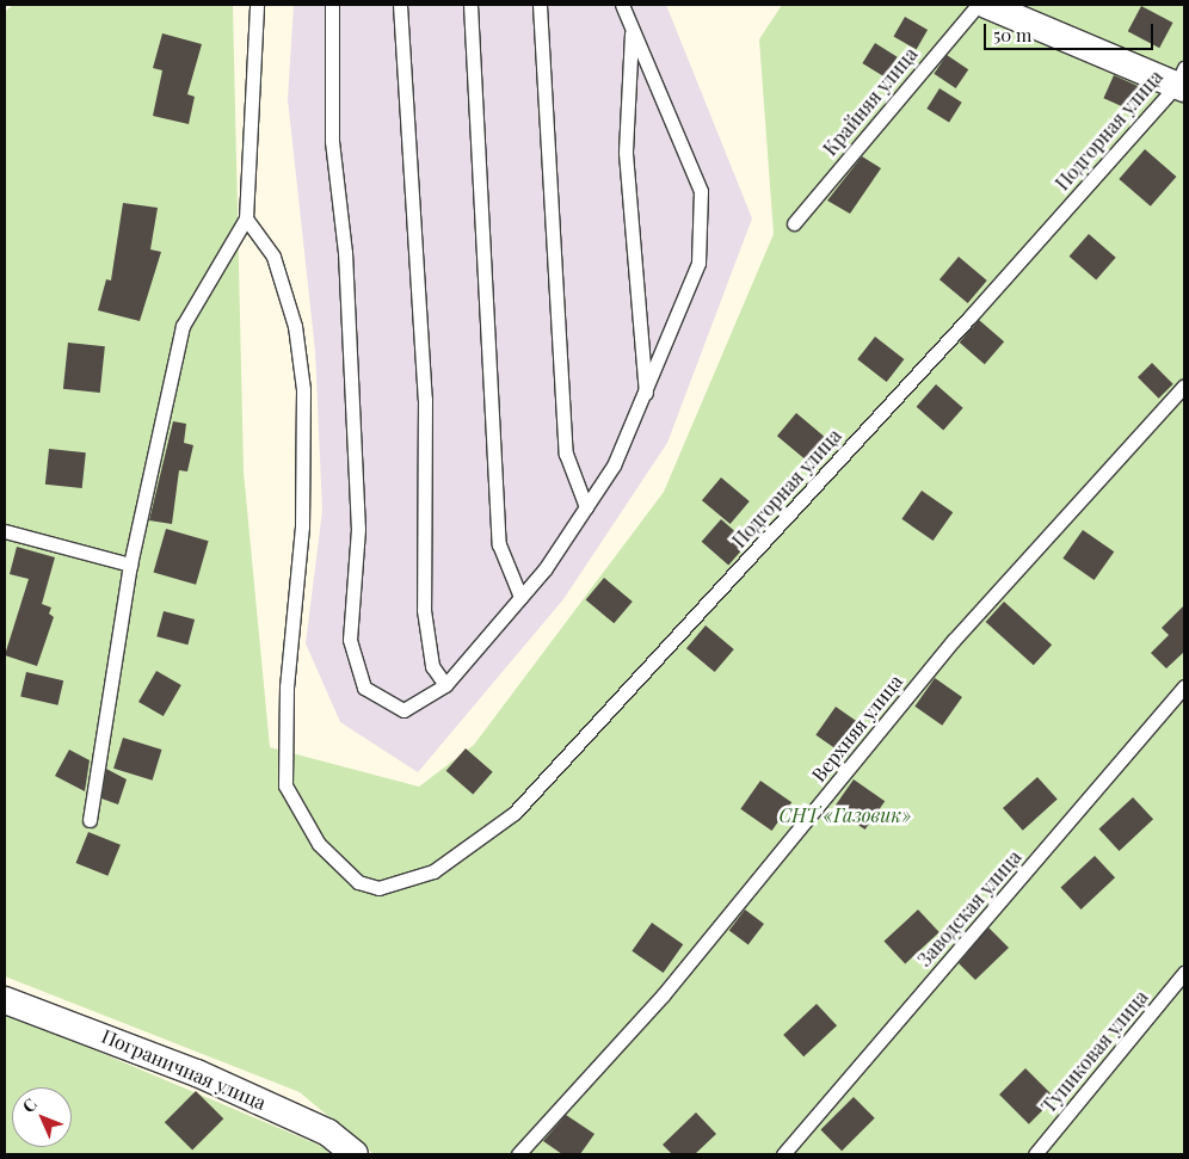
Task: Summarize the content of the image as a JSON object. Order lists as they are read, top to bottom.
{
  "streets": {
    "street": ["Пограничная улица"],
    "lane": [
      "Крайняя улица",
      "Подгорная улица",
      "Верхняя улица",
      "Заводская улица",
      "Тупиковая улица"
    ]
  },
  "parks": ["СНТ «Газовик»"],
  "scale_bar": "50 m",
  "north": "top left"
}
